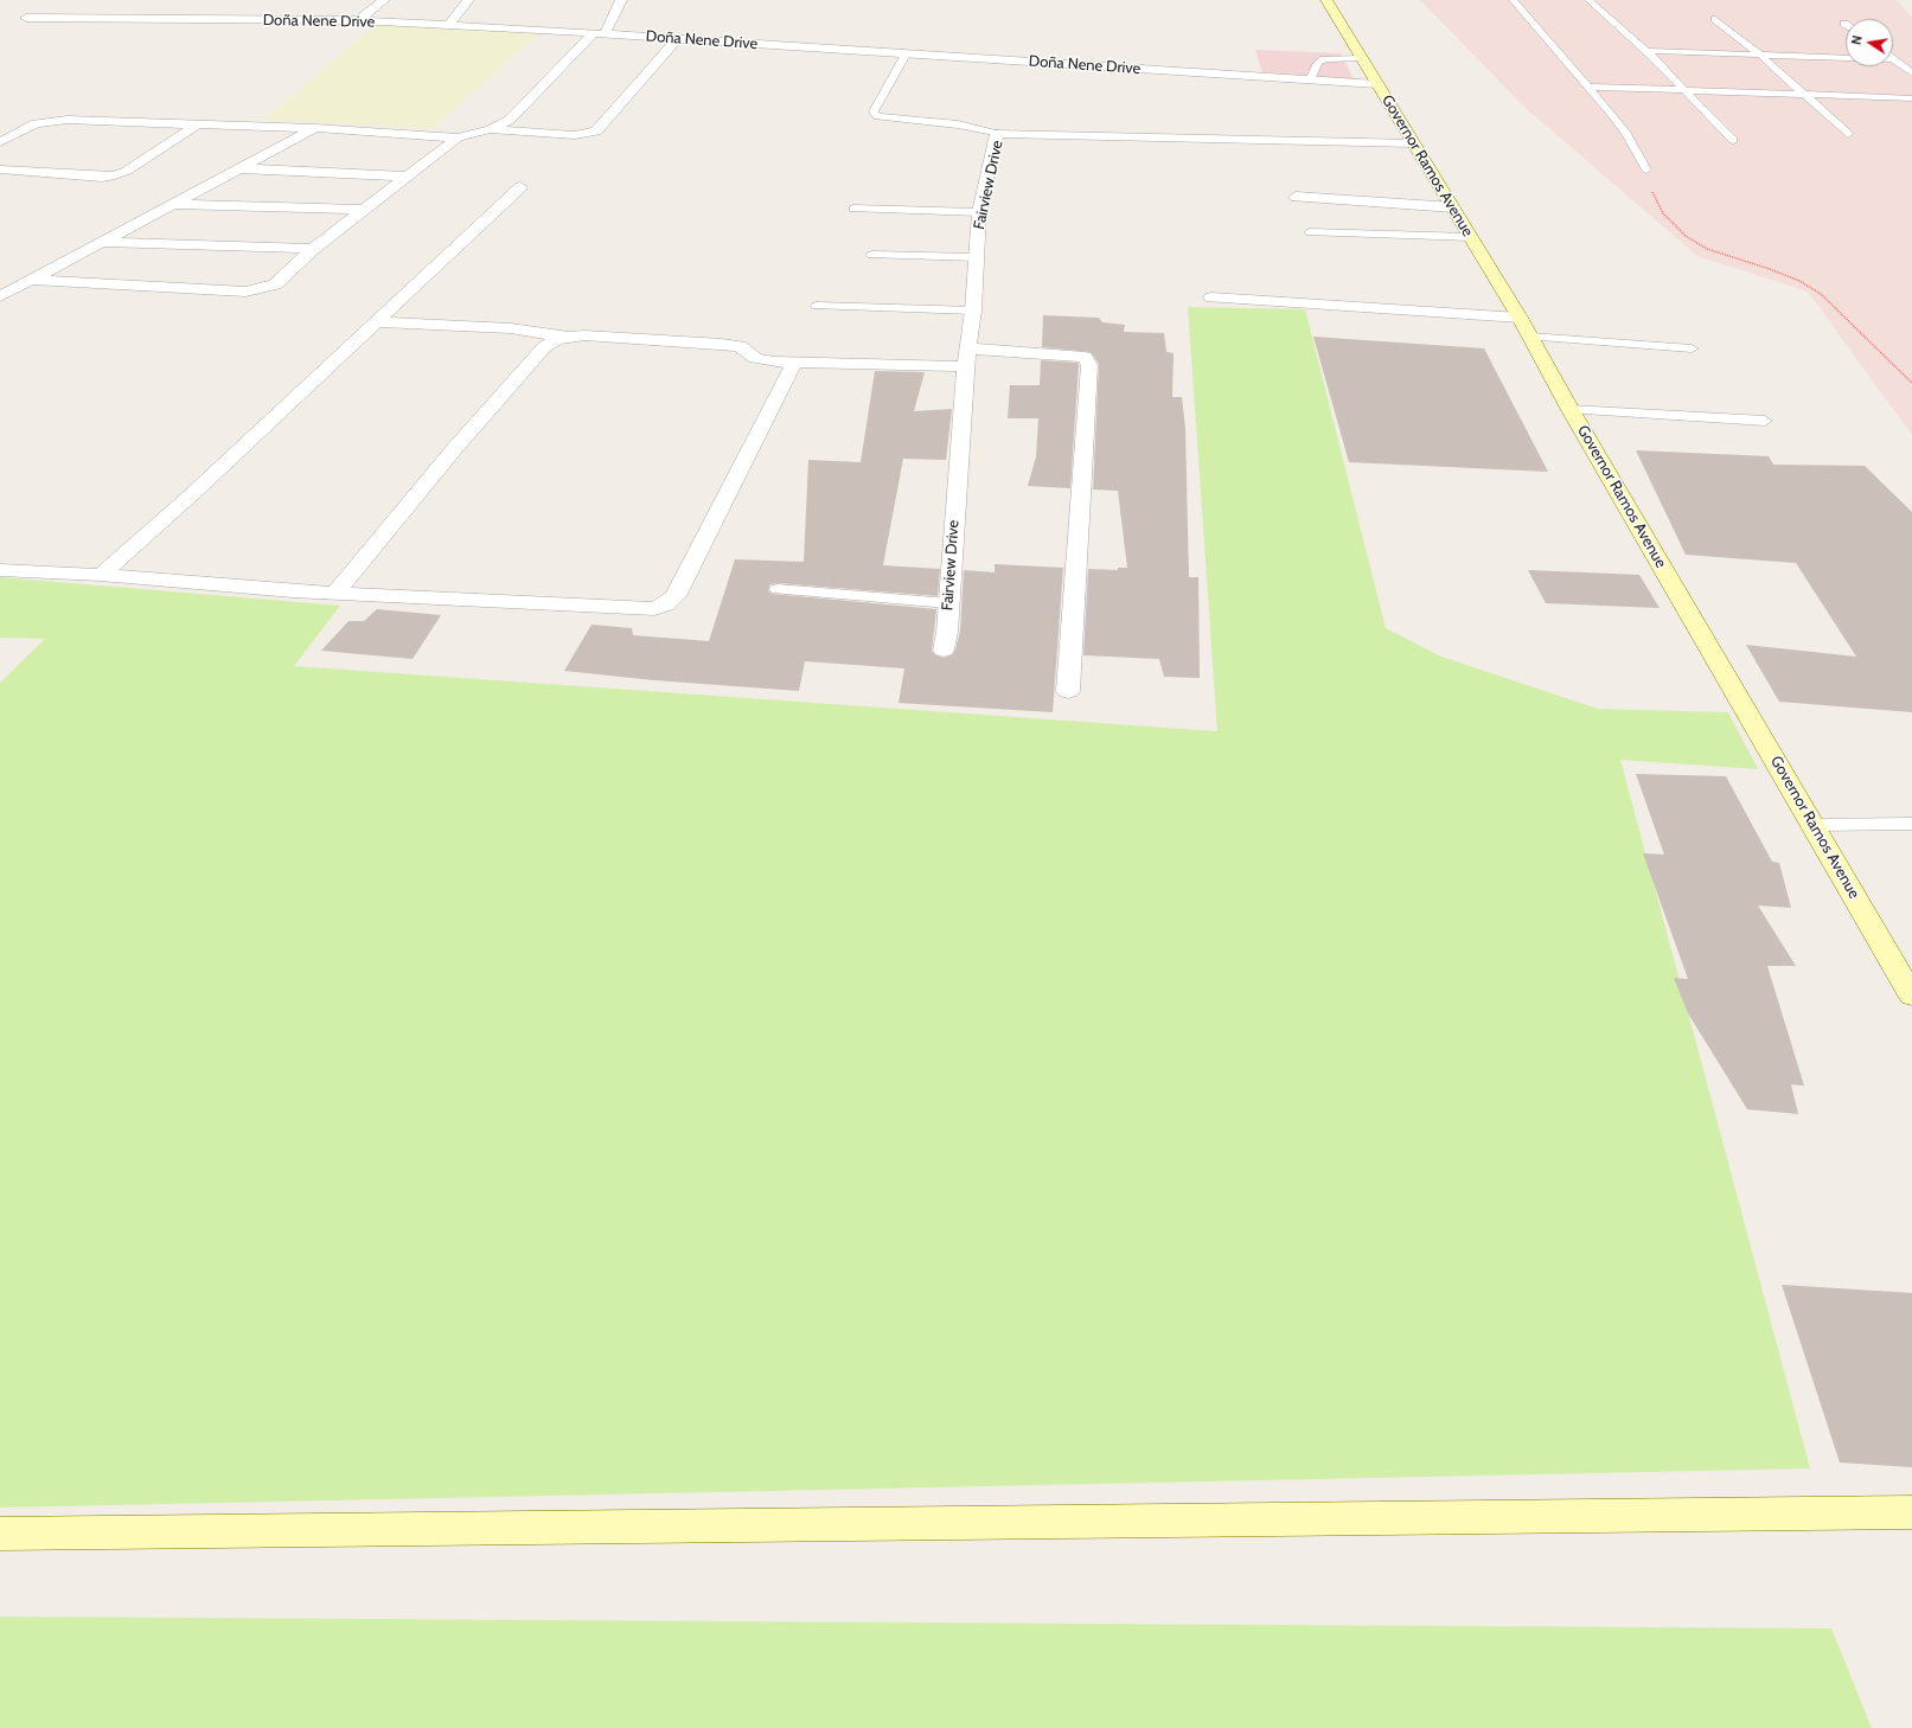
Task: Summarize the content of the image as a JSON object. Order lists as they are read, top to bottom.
{
  "streets": {
    "main road": ["Governor Ramos Avenue"],
    "street": ["Doña Nene Drive", "Fairview Drive"]
  },
  "crossings": [
    ["Doña Nene Drive", "Governor Ramos Avenue"],
    ["Governor Ramos Avenue", "Fairview Drive"]
  ],
  "north": "left"
}
